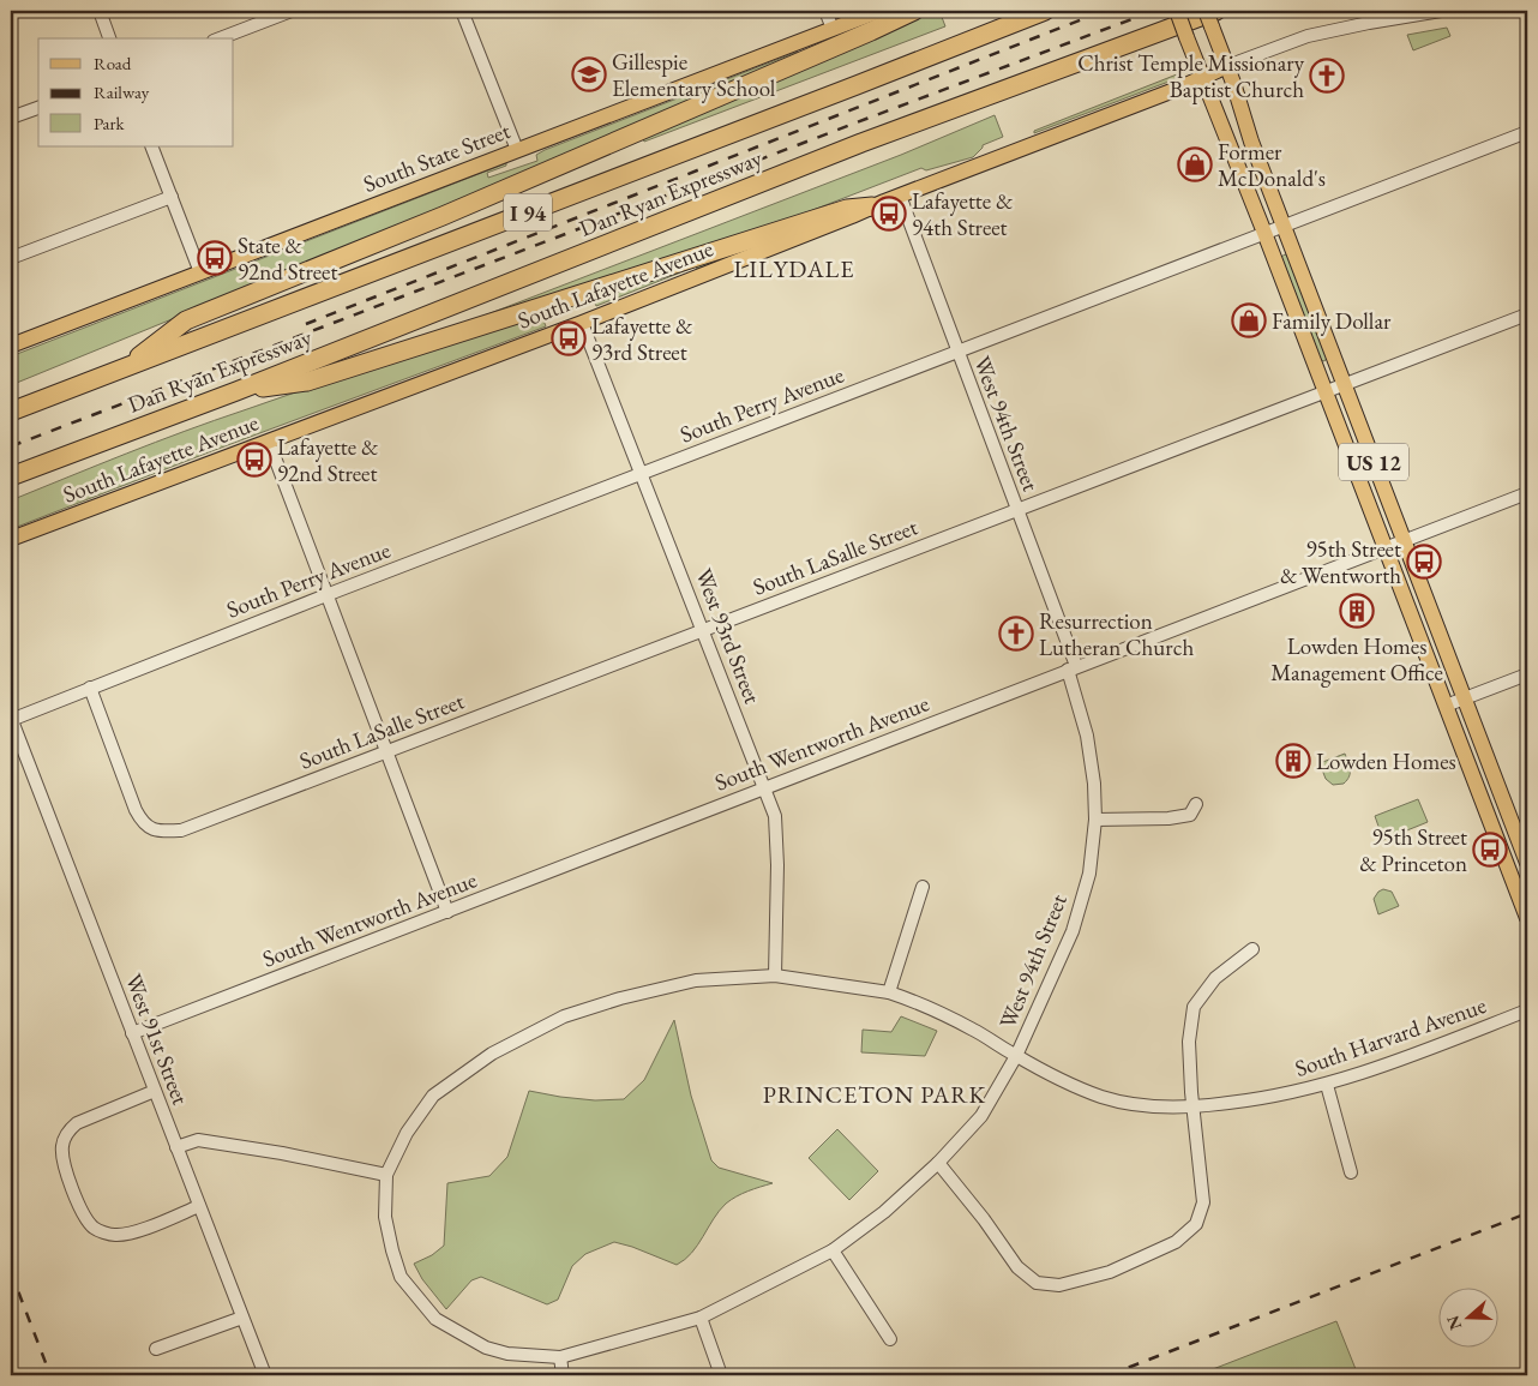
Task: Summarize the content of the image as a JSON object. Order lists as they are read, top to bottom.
{
  "streets": {
    "highway": ["Dan Ryan Expressway", "I 94"],
    "main road": ["South State Street", "South Lafayette Avenue", "US 12"],
    "street": [
      "South Perry Avenue",
      "West 94th Street",
      "South LaSalle Street",
      "West 93rd Street",
      "South Wentworth Avenue",
      "South Harvard Avenue",
      "West 91st Street"
    ]
  },
  "crossings": [
    ["Dan Ryan Expressway", "US 12"],
    ["South Lafayette Avenue", "West 94th Street"],
    ["South Lafayette Avenue", "US 12"],
    ["South Lafayette Avenue", "West 93rd Street"],
    ["South Perry Avenue", "West 94th Street"],
    ["South Perry Avenue", "US 12"],
    ["South Perry Avenue", "South LaSalle Street"],
    ["South Perry Avenue", "West 93rd Street"],
    ["South Perry Avenue", "West 91st Street"],
    ["West 94th Street", "South LaSalle Street"],
    ["West 94th Street", "South Wentworth Avenue"],
    ["West 94th Street", "South Harvard Avenue"],
    ["US 12", "South LaSalle Street"],
    ["US 12", "South Wentworth Avenue"],
    ["South LaSalle Street", "West 93rd Street"],
    ["West 93rd Street", "South Wentworth Avenue"],
    ["West 93rd Street", "South Harvard Avenue"],
    ["South Wentworth Avenue", "West 91st Street"]
  ],
  "districts": ["LILYDALE", "PRINCETON PARK"],
  "places": {
    "school or university": ["Gillespie Elementary School"],
    "church": ["Christ Temple Missionary Baptist Church", "Resurrection Lutheran Church"],
    "shop": ["Former McDonald's", "Family Dollar"],
    "bus stop": [
      "Lafayette & 94th Street",
      "State & 92nd Street",
      "Lafayette & 93rd Street",
      "Lafayette & 92nd Street",
      "95th Street & Wentworth",
      "95th Street & Princeton"
    ],
    "building": ["Lowden Homes Management Office", "Lowden Homes"]
  },
  "legend": ["Road", "Railway", "Park"],
  "north": "left"
}
